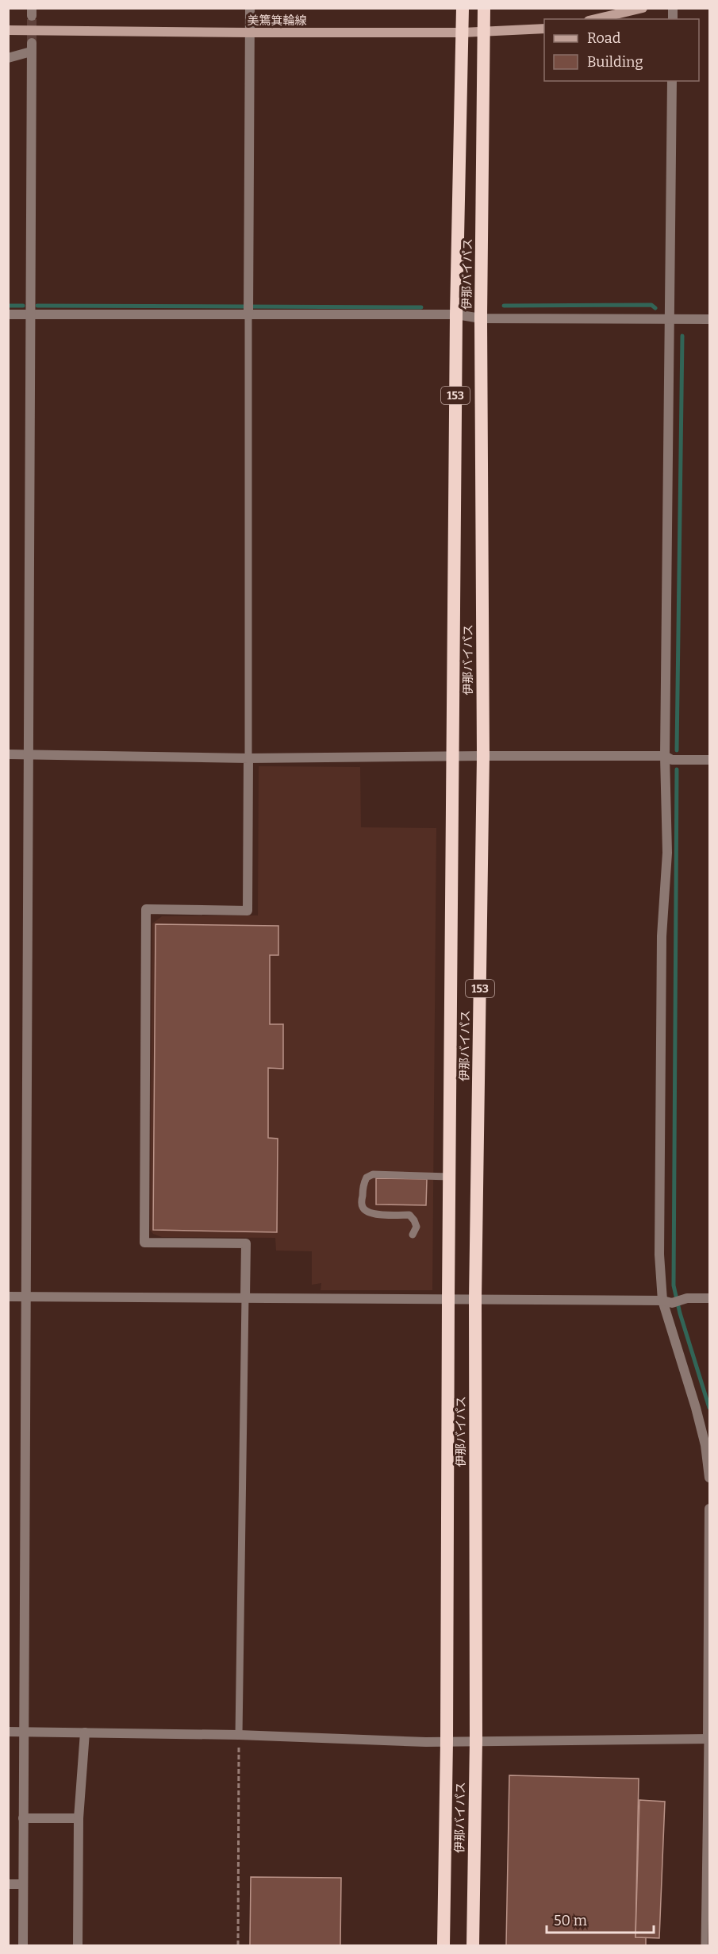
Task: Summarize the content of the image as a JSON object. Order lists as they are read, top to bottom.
{
  "streets": {
    "highway": ["伊那バイパス", "153"],
    "main road": ["美篶箕輪線"]
  },
  "crossings": [
    ["美篶箕輪線", "伊那バイパス"],
    ["美篶箕輪線", "153"],
    ["伊那バイパス", "153"]
  ],
  "legend": ["Road", "Building"],
  "scale_bar": "50 m"
}
